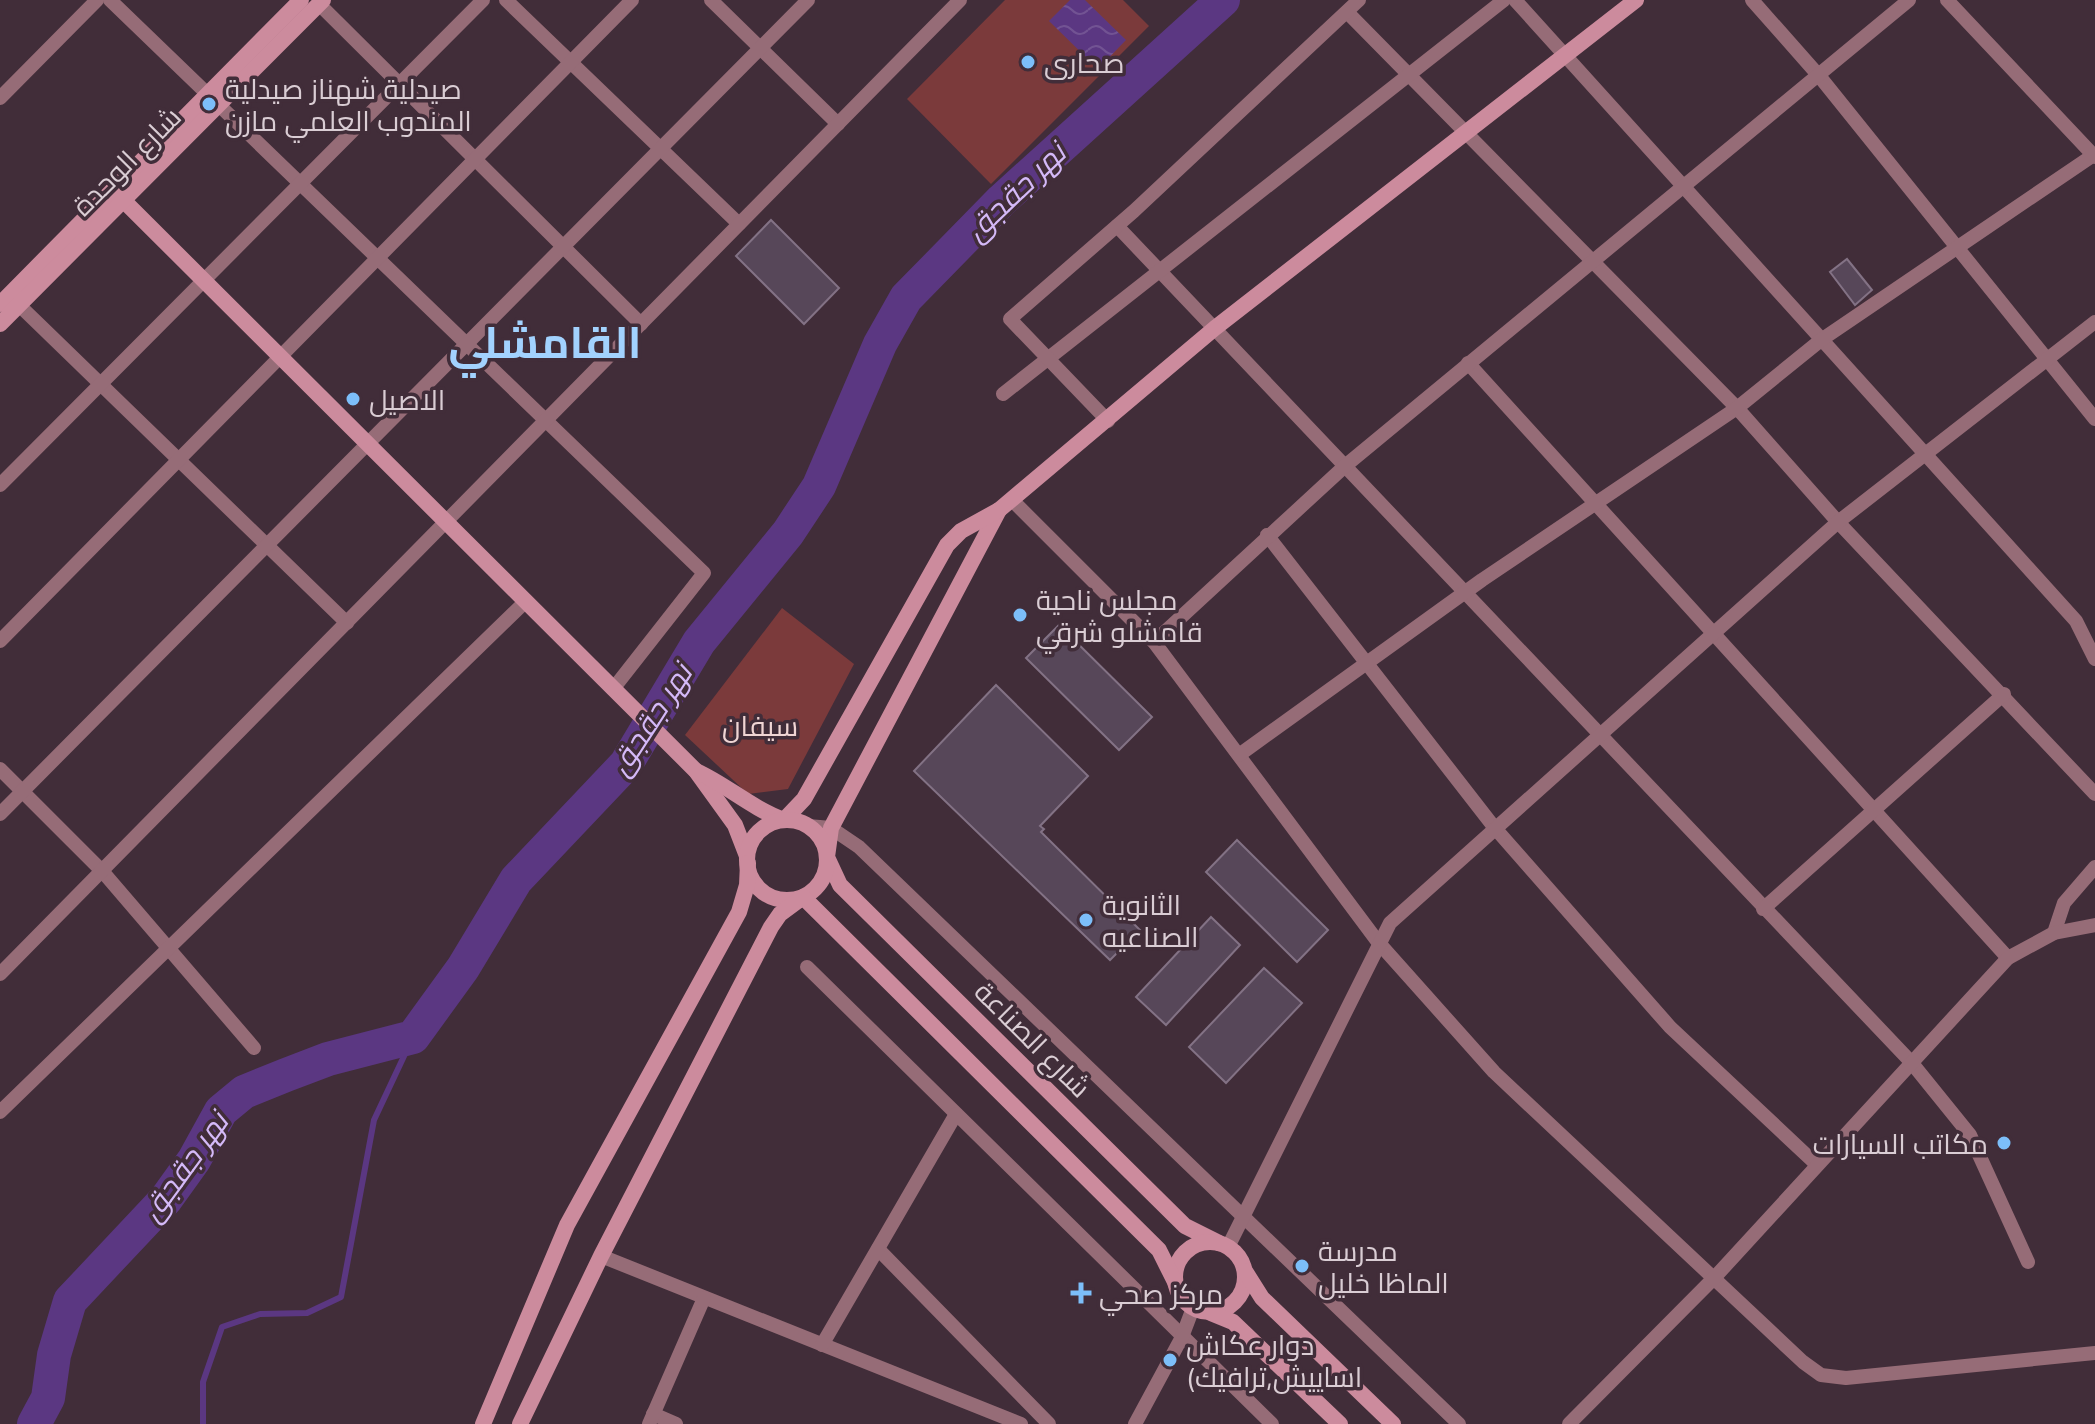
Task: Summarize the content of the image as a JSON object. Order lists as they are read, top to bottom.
{
  "streets": {
    "street": ["شارع الوحدة", "شارع الصناعة"]
  },
  "districts": ["القامشلي"],
  "water": ["نهر جقجق"],
  "parks": ["سيفان"],
  "places": {
    "other": [
      "صحارى",
      "صيدلية شهناز صيدلية المندوب العلمي مازن",
      "الاصيل",
      "مجلس ناحية قامشلو شرقي",
      "الثانوية الصناعيه",
      "مكاتب السيارات",
      "مدرسة الماظا خليل",
      "دوار عكاش (اساييش٫ترافيك"
    ],
    "health": ["مركز صحي"]
  }
}
